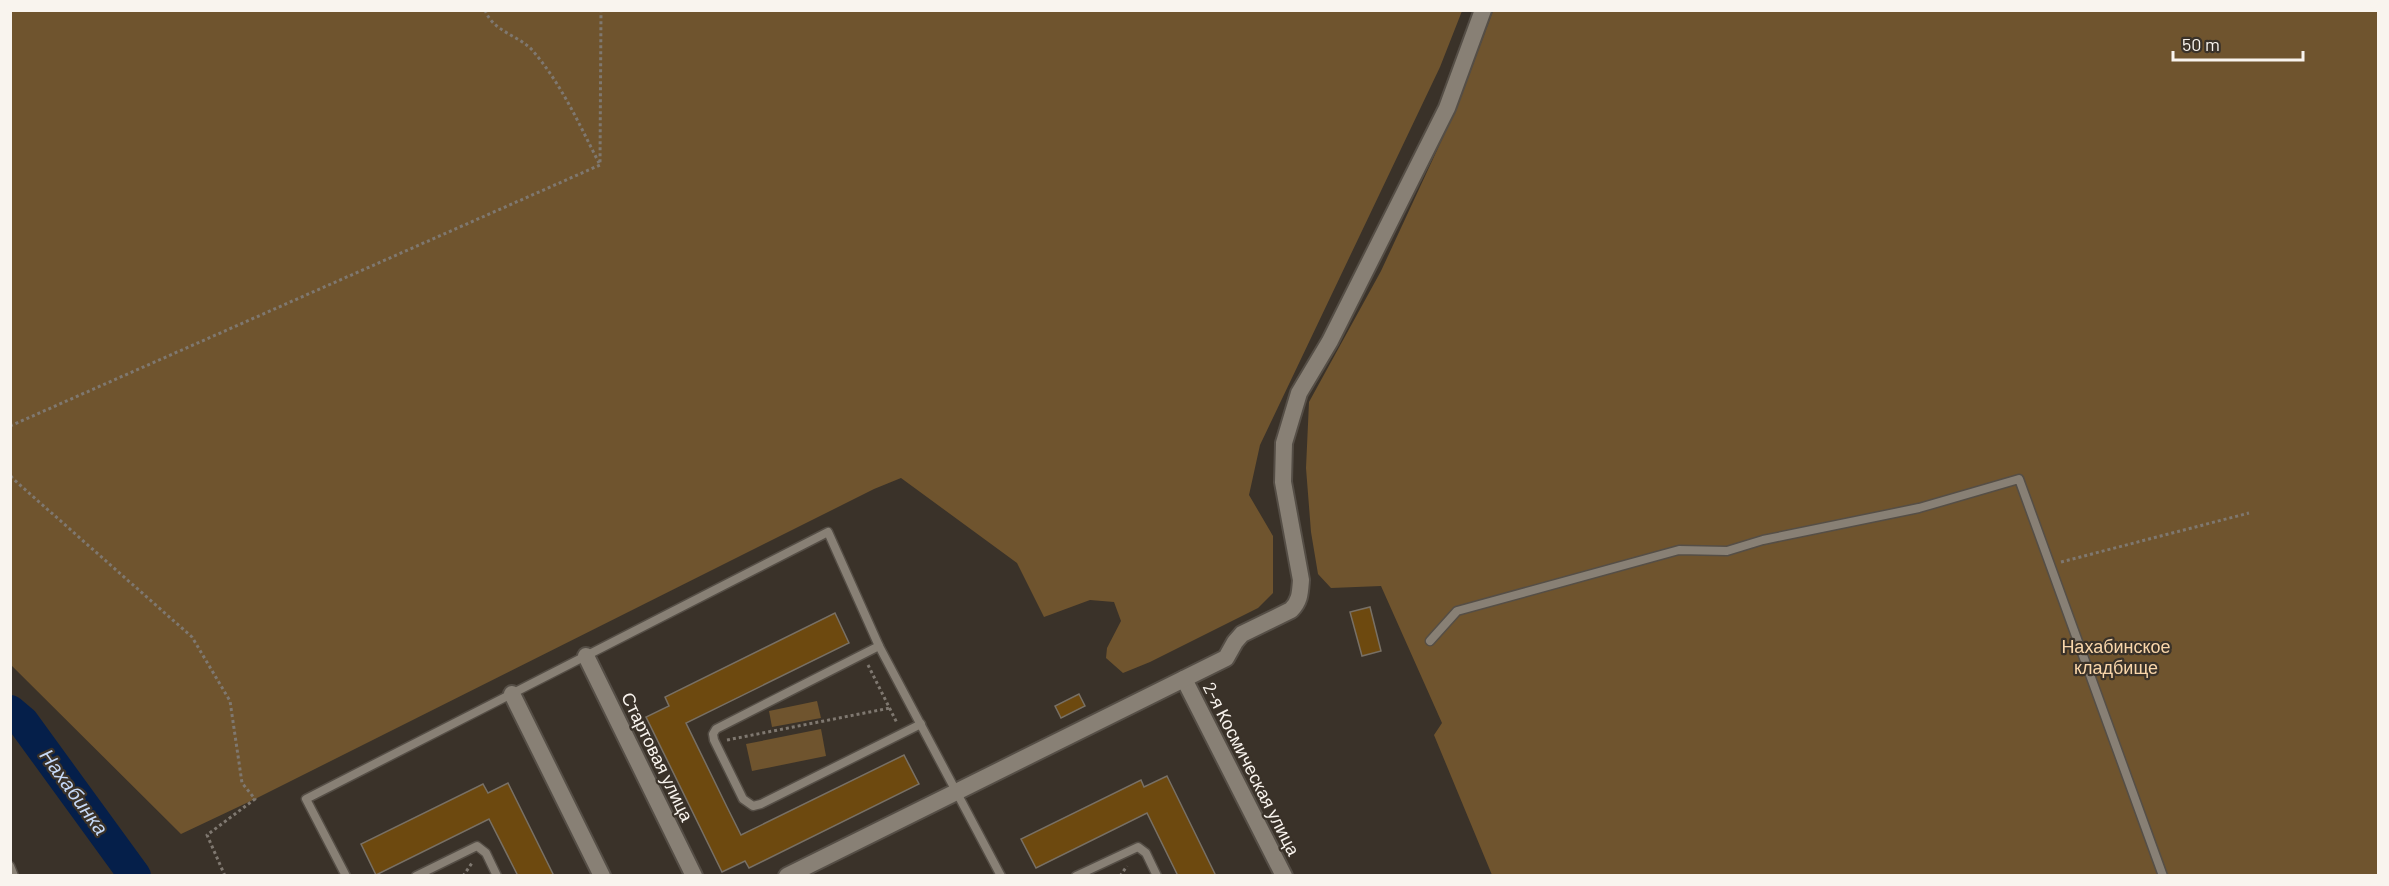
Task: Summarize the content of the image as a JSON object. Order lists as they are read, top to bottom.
{
  "streets": {
    "street": ["Стартовая улица", "2-я Космическая улица"]
  },
  "water": ["Нахабинка"],
  "parks": ["Нахабинское кладбище"],
  "scale_bar": "50 m"
}
